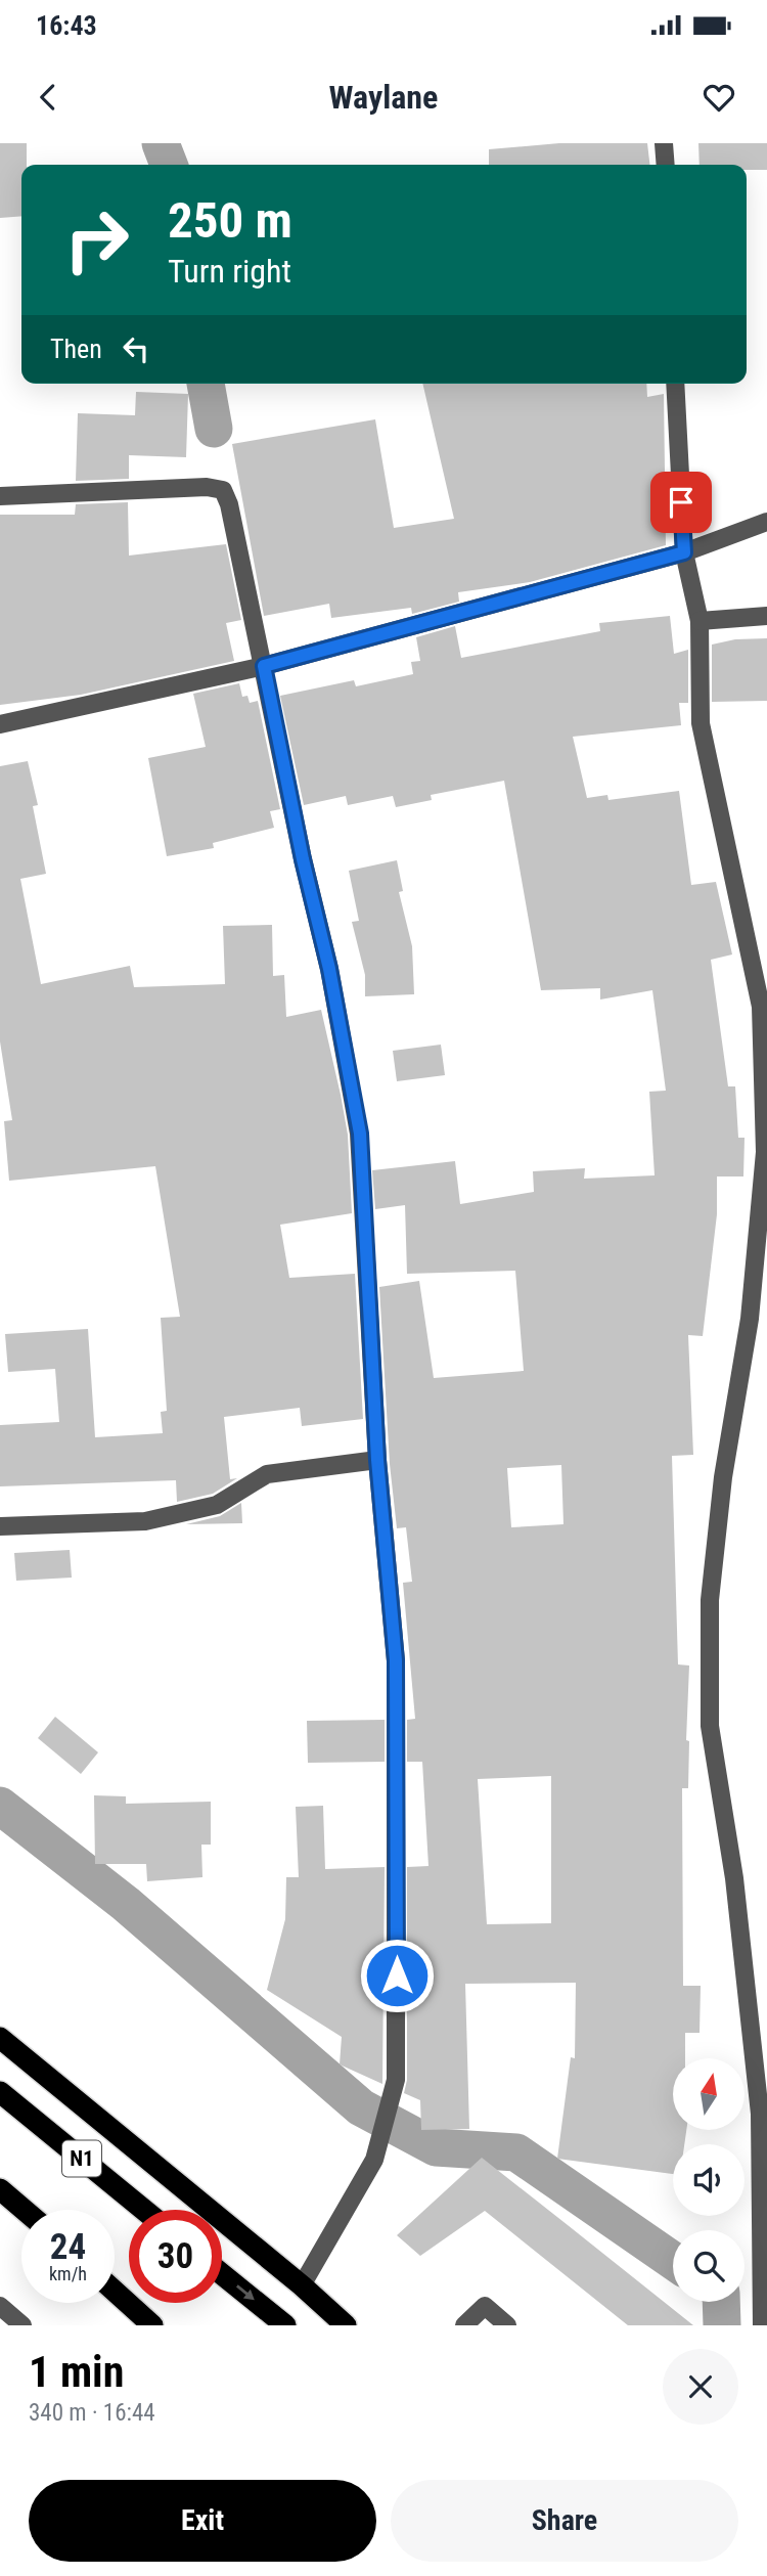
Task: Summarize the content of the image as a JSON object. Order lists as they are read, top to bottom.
{
  "streets": {
    "highway": ["N1"]
  },
  "north": "top",
  "page": {
    "status": "16:43",
    "header": "Waylane",
    "turn": ["250 m", "Turn right"],
    "then": "Then",
    "speed": "24 km/h",
    "limit": "30",
    "heading": ["1 min", "340 m · 16:44"],
    "buttons": ["Exit", "Share"]
  }
}
